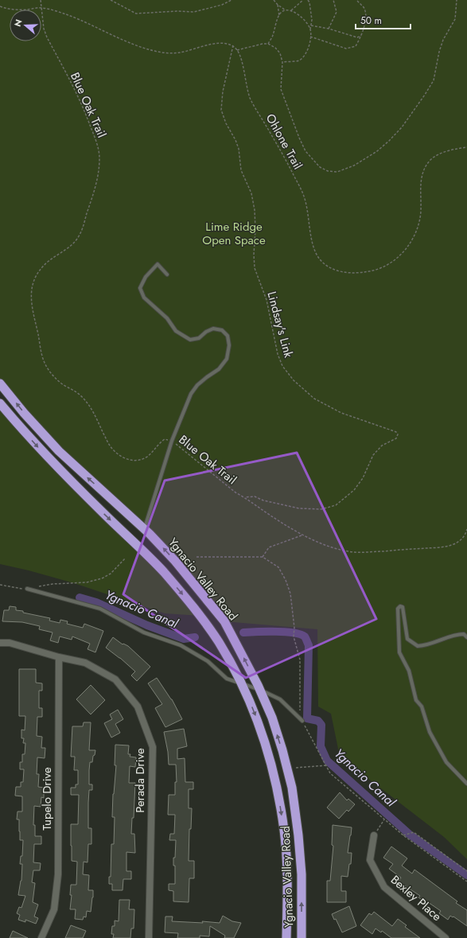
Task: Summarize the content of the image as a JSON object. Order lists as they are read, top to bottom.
{
  "streets": {
    "highway": ["Ygnacio Valley Road"],
    "street": ["Perada Drive", "Tupelo Drive", "Bexley Place"],
    "path": ["Blue Oak Trail", "Ohlone Trail", "Lindsay's Link"]
  },
  "crossings": [
    ["Blue Oak Trail", "Lindsay's Link"],
    ["Ohlone Trail", "Lindsay's Link"],
    ["Perada Drive", "Tupelo Drive"]
  ],
  "water": ["Ygnacio Canal"],
  "parks": ["Lime Ridge Open Space"],
  "scale_bar": "50 m",
  "north": "left"
}
